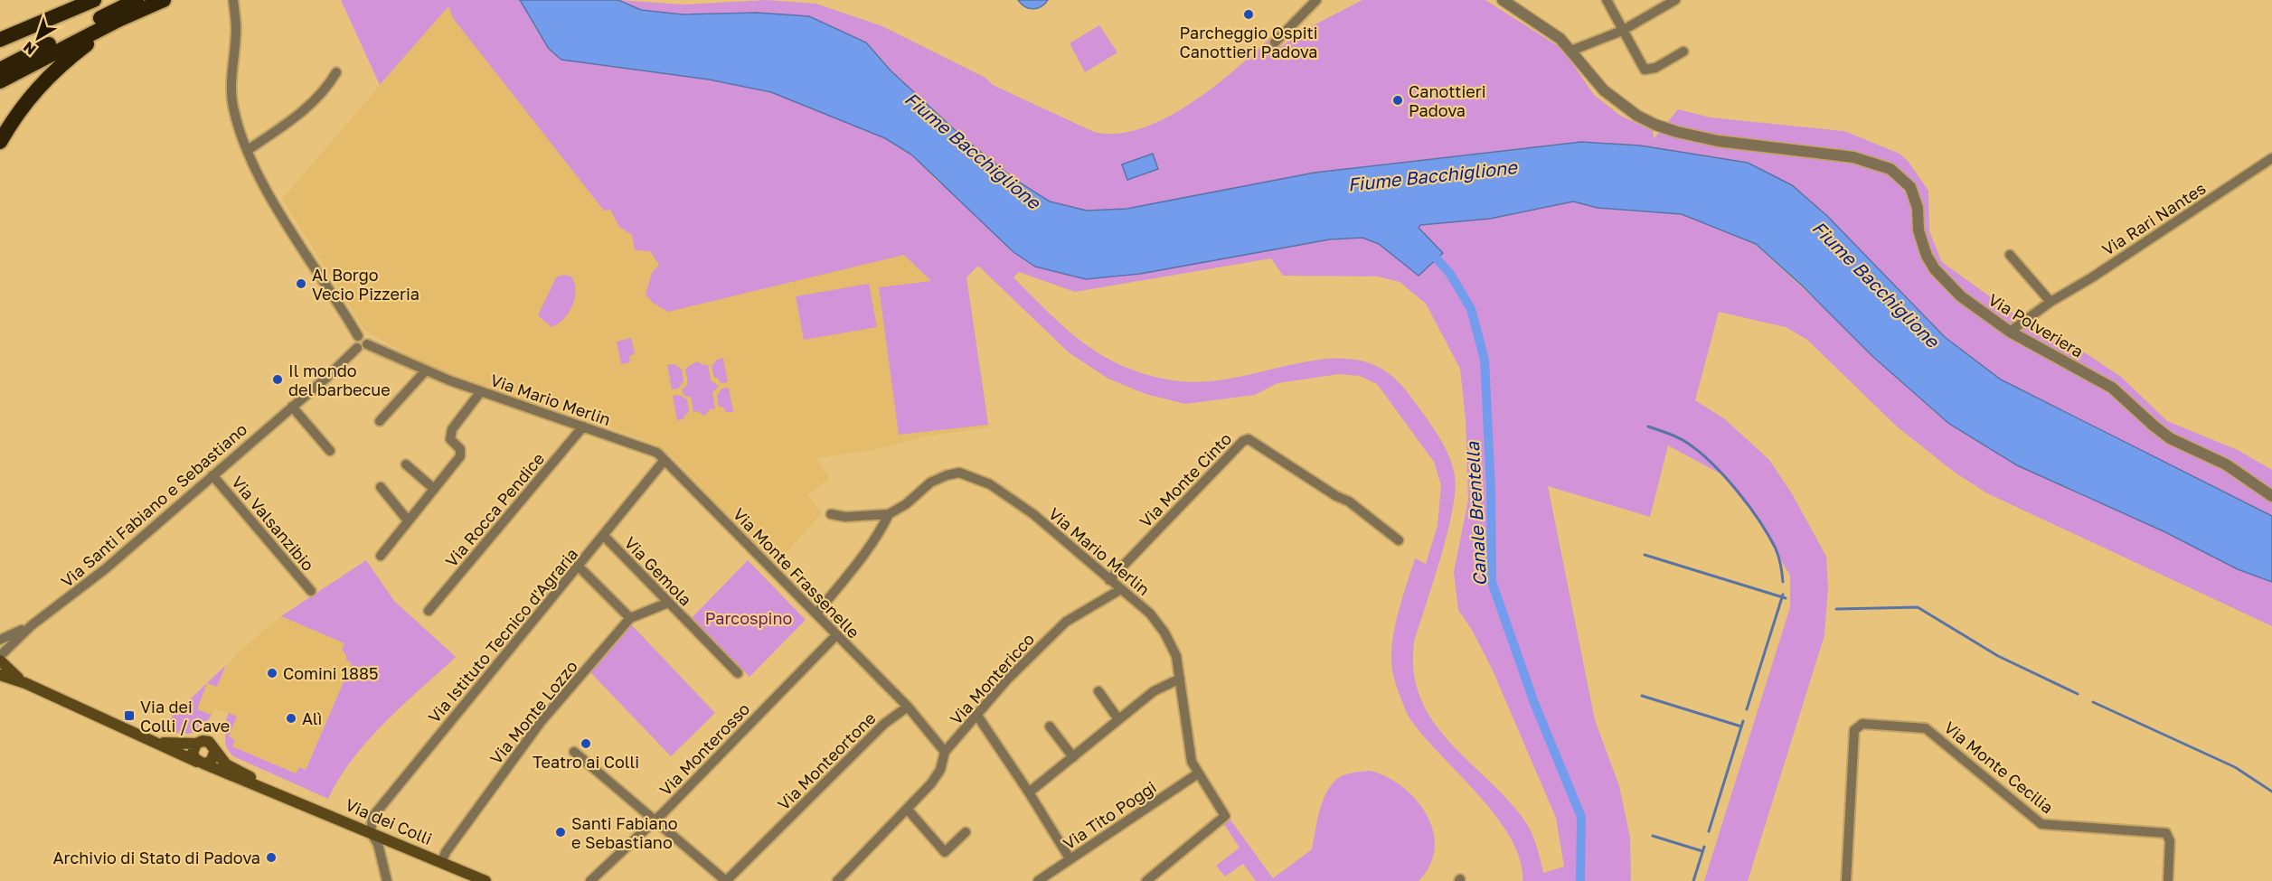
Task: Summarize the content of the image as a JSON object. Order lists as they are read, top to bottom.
{
  "streets": {
    "main road": ["Via dei Colli"],
    "street": [
      "Via Rari Nantes",
      "Via Polveriera",
      "Via Mario Merlin",
      "Via Monte Cinto",
      "Via Santi Fabiano e Sebastiano",
      "Via Rocca Pendice",
      "Via Valsanzibio",
      "Via Gemola",
      "Via Monte Frassenelle",
      "Via Istituto Tecnico d'Agraria",
      "Via Montericco",
      "Via Monte Lozzo",
      "Via Monterosso",
      "Via Monteortone",
      "Via Monte Cecilia",
      "Via Tito Poggi"
    ]
  },
  "crossings": [
    ["Via Rari Nantes", "Via Polveriera"],
    ["Via Mario Merlin", "Via Monte Cinto"],
    ["Via Mario Merlin", "Via Santi Fabiano e Sebastiano"],
    ["Via Mario Merlin", "Via Rocca Pendice"],
    ["Via Mario Merlin", "Via Monte Frassenelle"],
    ["Via Mario Merlin", "Via Istituto Tecnico d'Agraria"],
    ["Via Mario Merlin", "Via Montericco"],
    ["Via Mario Merlin", "Via Tito Poggi"],
    ["Via Santi Fabiano e Sebastiano", "Via Valsanzibio"],
    ["Via Gemola", "Via Istituto Tecnico d'Agraria"],
    ["Via Gemola", "Via Monte Lozzo"],
    ["Via Monte Frassenelle", "Via Istituto Tecnico d'Agraria"],
    ["Via Monte Frassenelle", "Via Monterosso"],
    ["Via Monte Frassenelle", "Via Monteortone"],
    ["Via Istituto Tecnico d'Agraria", "Via dei Colli"],
    ["Via Monte Lozzo", "Via dei Colli"]
  ],
  "water": ["Fiume Bacchiglione", "Canale Brentella"],
  "parks": ["Parcospino"],
  "places": {
    "other": [
      "Parcheggio Ospiti Canottieri Padova",
      "Canottieri Padova",
      "Al Borgo Vecio Pizzeria",
      "Il mondo del barbecue",
      "Comini 1885",
      "Alì",
      "Teatro ai Colli",
      "Santi Fabiano e Sebastiano",
      "Archivio di Stato di Padova"
    ],
    "transit": ["Via dei Colli / Cave"]
  },
  "north": "bottom left"
}
